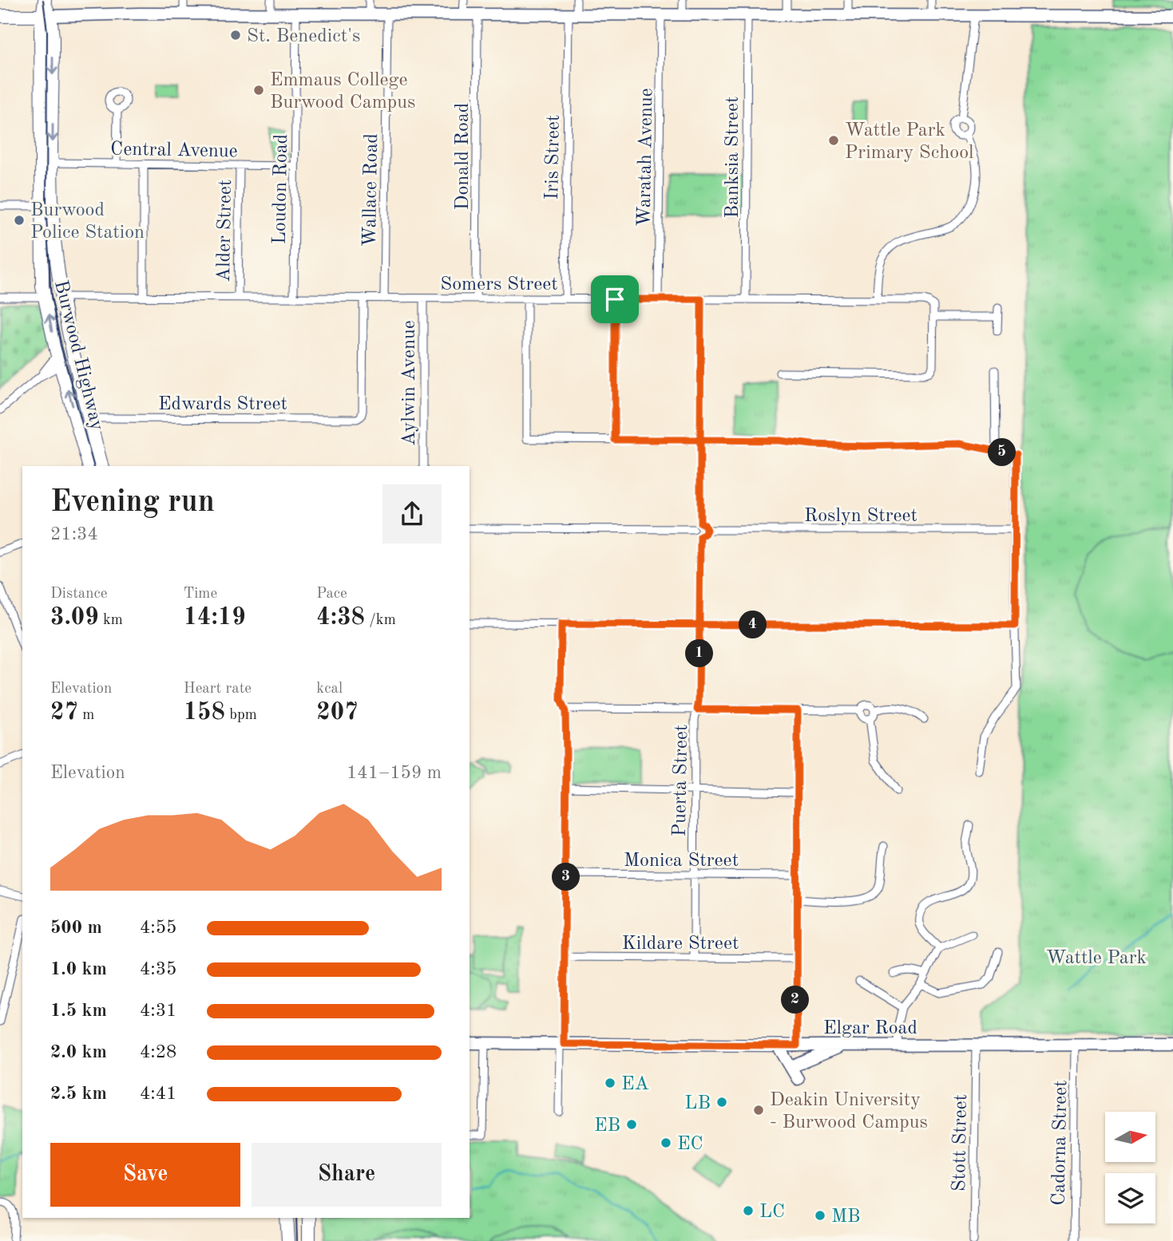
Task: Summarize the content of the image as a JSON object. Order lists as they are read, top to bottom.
{
  "streets": {
    "highway": ["Burwood Highway"],
    "main road": ["Elgar Road"],
    "street": [
      "Central Avenue",
      "Donald Road",
      "Iris Street",
      "Waratah Avenue",
      "Banksia Street",
      "Loudon Road",
      "Wallace Road",
      "Alder Street",
      "Somers Street",
      "Aylwin Avenue",
      "Edwards Street",
      "Roslyn Street",
      "Puerta Street",
      "Monica Street",
      "Kildare Street",
      "Stott Street",
      "Cadorna Street"
    ]
  },
  "crossings": [
    ["Central Avenue", "Loudon Road"],
    ["Central Avenue", "Alder Street"],
    ["Central Avenue", "Burwood Highway"],
    ["Donald Road", "Somers Street"],
    ["Iris Street", "Somers Street"],
    ["Waratah Avenue", "Somers Street"],
    ["Banksia Street", "Somers Street"],
    ["Loudon Road", "Somers Street"],
    ["Wallace Road", "Somers Street"],
    ["Alder Street", "Somers Street"],
    ["Somers Street", "Burwood Highway"],
    ["Somers Street", "Aylwin Avenue"],
    ["Somers Street", "Edwards Street"],
    ["Burwood Highway", "Edwards Street"],
    ["Roslyn Street", "Puerta Street"],
    ["Puerta Street", "Monica Street"],
    ["Puerta Street", "Kildare Street"],
    ["Elgar Road", "Stott Street"],
    ["Elgar Road", "Cadorna Street"]
  ],
  "parks": ["Wattle Park"],
  "places": [
    "St. Benedict's",
    "Emmaus College Burwood Campus",
    "Wattle Park Primary School",
    "Burwood Police Station",
    "EA",
    "LB",
    "Deakin University - Burwood Campus",
    "EB",
    "EC",
    "LC",
    "MB"
  ],
  "north": "right",
  "page": {
    "pins": [
      "5",
      "4",
      "1",
      "3",
      "2"
    ],
    "heading": ["Evening run", "21:34"],
    "stats": [
      ["Distance", "3.09 km"],
      ["Time", "14:19"],
      ["Pace", "4:38 /km"],
      ["Elevation", "27 m"],
      ["Heart rate", "158 bpm"],
      ["kcal", "207"]
    ],
    "chart": ["Elevation", "141–159 m"],
    "list": [
      {
        "name": "500 m",
        "note": "4:55"
      },
      {
        "name": "1.0 km",
        "note": "4:35"
      },
      {
        "name": "1.5 km",
        "note": "4:31"
      },
      {
        "name": "2.0 km",
        "note": "4:28"
      },
      {
        "name": "2.5 km",
        "note": "4:41"
      }
    ],
    "buttons": ["Save", "Share"]
  }
}
